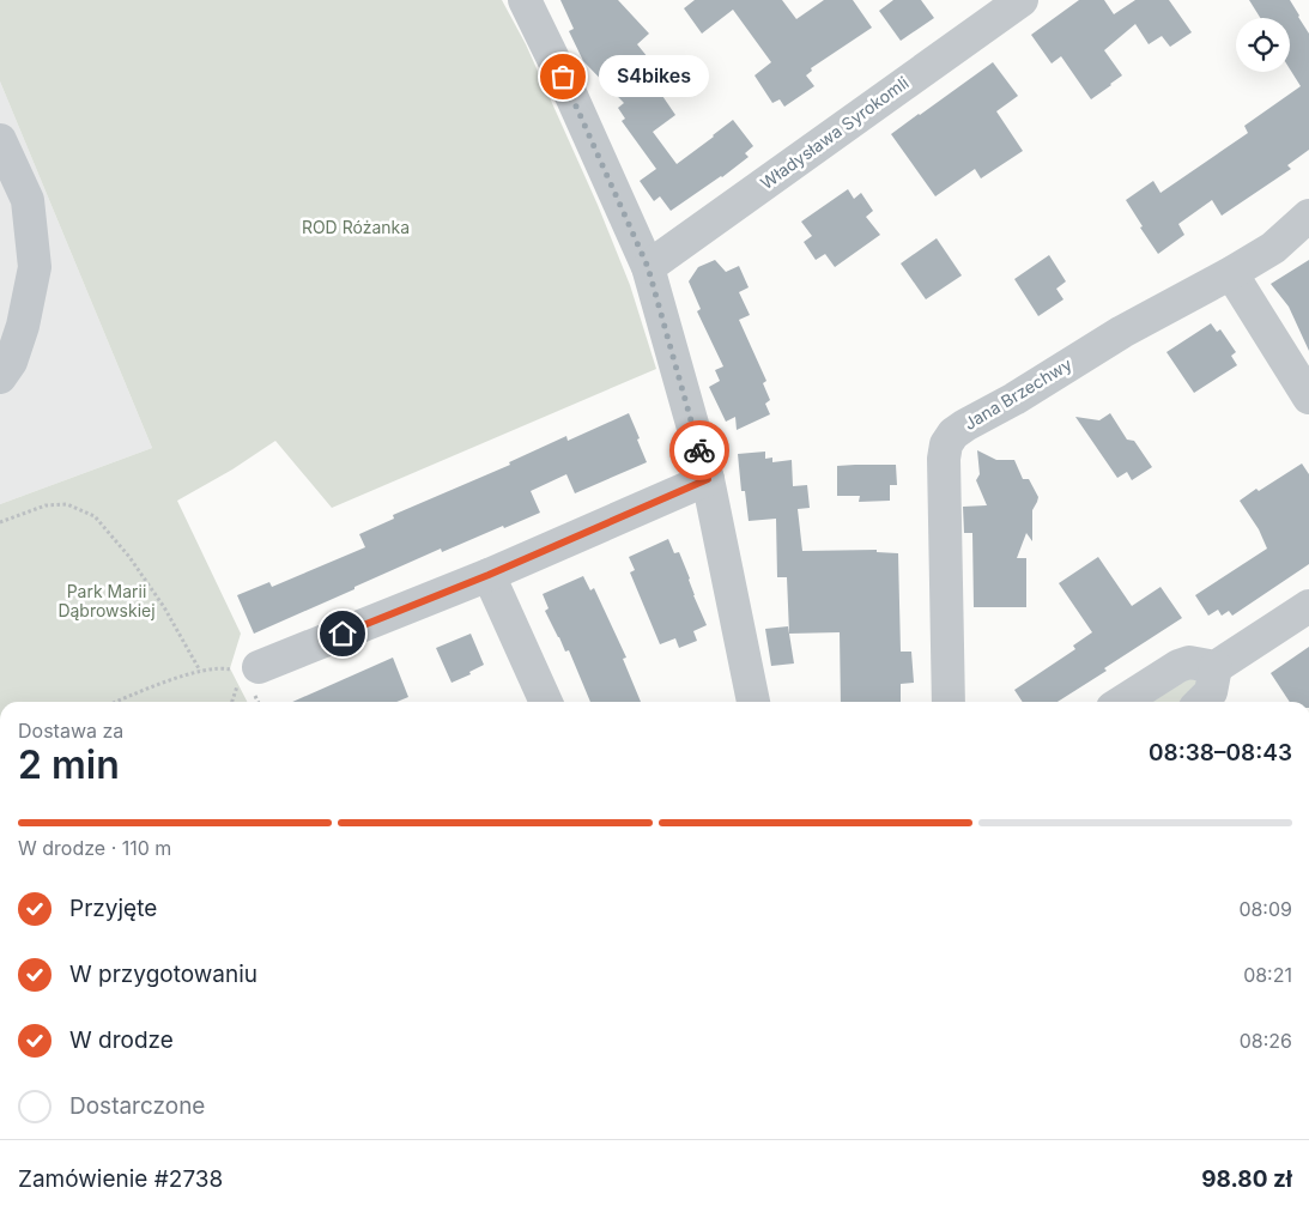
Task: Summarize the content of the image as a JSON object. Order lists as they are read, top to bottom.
{
  "streets": {
    "street": ["Władysława Syrokomli", "Jana Brzechwy"]
  },
  "parks": ["ROD Różanka", "Park Marii Dąbrowskiej"],
  "places": ["S4bikes"],
  "page": {
    "bubble": "S4bikes",
    "heading": ["2 min", "Dostawa za", "08:38–08:43"],
    "panel": ["Zamówienie #2738", "98.80 zł"],
    "bar": "W drodze · 110 m",
    "list": [
      ["Przyjęte", "08:09"],
      ["W przygotowaniu", "08:21"],
      ["W drodze", "08:26"],
      "Dostarczone"
    ]
  }
}
